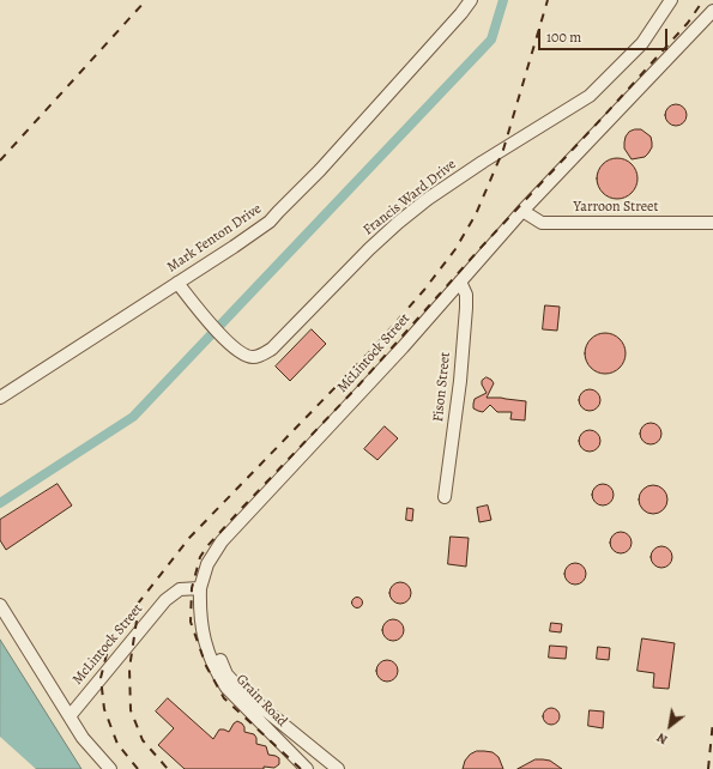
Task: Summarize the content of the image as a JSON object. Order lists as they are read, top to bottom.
{
  "streets": {
    "street": [
      "Francis Ward Drive",
      "Yarroon Street",
      "Mark Fenton Drive",
      "McLintock Street",
      "Fison Street",
      "Grain Road"
    ]
  },
  "crossings": [
    ["Francis Ward Drive", "Mark Fenton Drive"],
    ["Yarroon Street", "McLintock Street"],
    ["McLintock Street", "Fison Street"],
    ["McLintock Street", "Grain Road"]
  ],
  "scale_bar": "100 m",
  "north": "bottom left"
}
